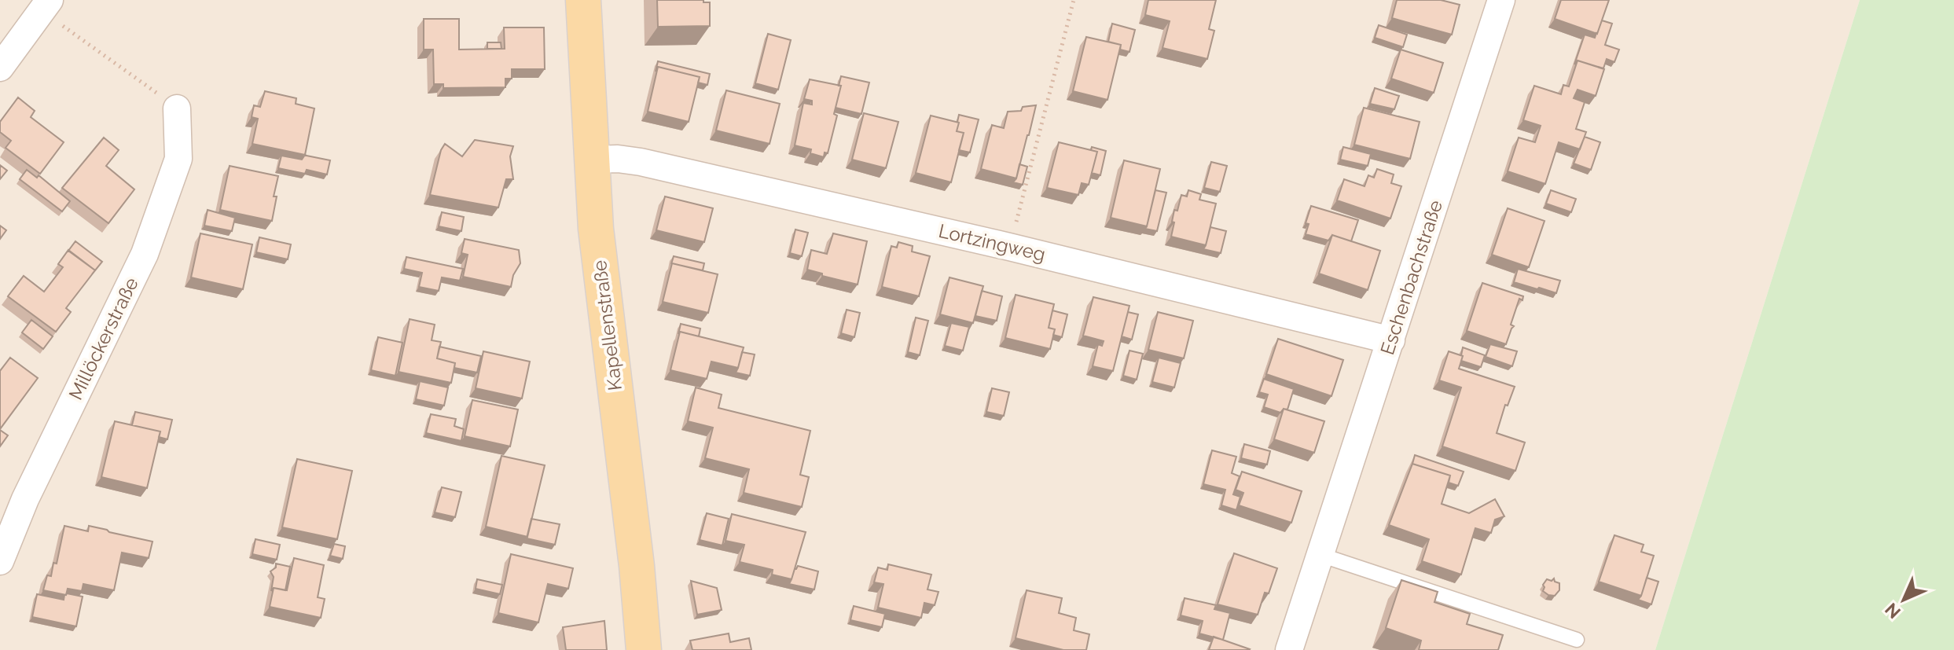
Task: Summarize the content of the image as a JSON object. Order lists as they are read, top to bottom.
{
  "streets": {
    "main road": ["Kapellenstraße"],
    "street": ["Lortzingweg", "Eschenbachstraße", "Millöckerstraße"]
  },
  "crossings": [
    ["Lortzingweg", "Eschenbachstraße"],
    ["Lortzingweg", "Kapellenstraße"]
  ],
  "north": "bottom left"
}
